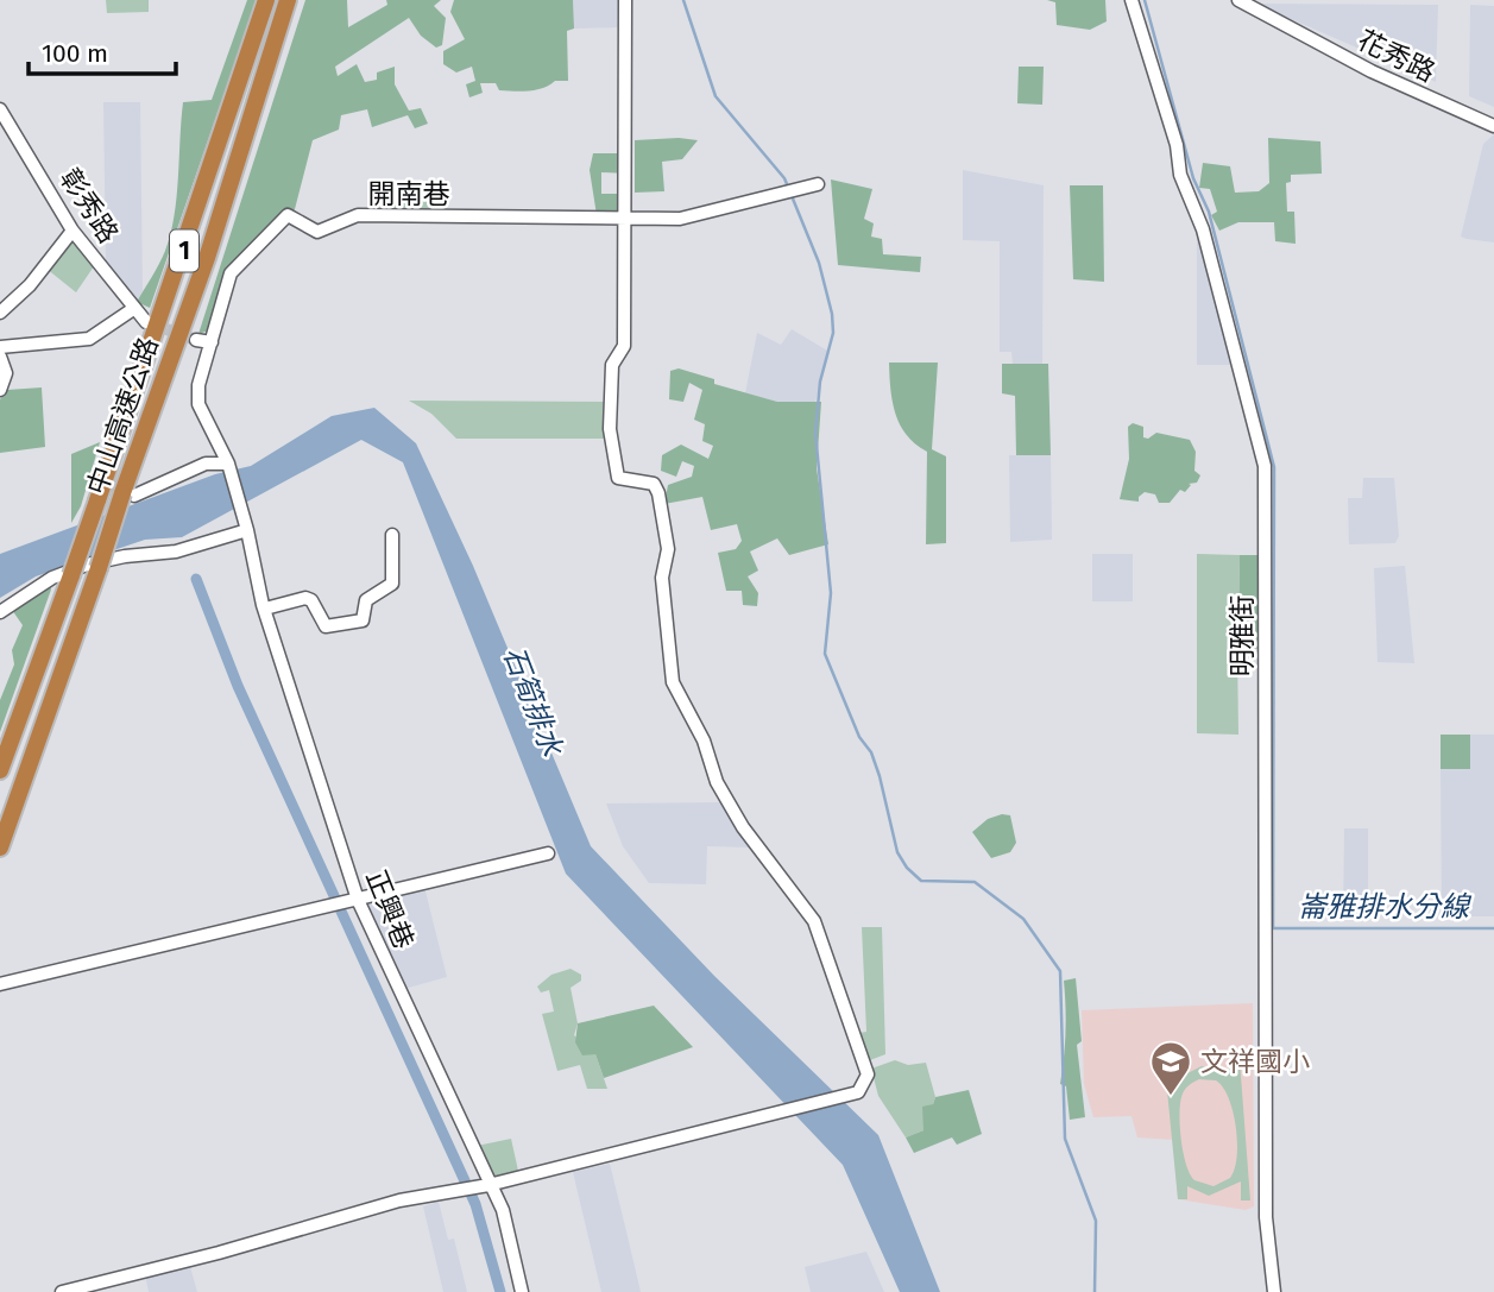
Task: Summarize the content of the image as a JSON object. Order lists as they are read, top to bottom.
{
  "streets": {
    "highway": ["1", "中山高速公路"],
    "street": [
      "花秀路",
      "開南巷",
      "彰秀路",
      "明雅街",
      "正興巷"
    ]
  },
  "crossings": [
    ["開南巷", "正興巷"]
  ],
  "water": ["石筍排水", "崙雅排水分線"],
  "places": {
    "school or university": ["文祥國小"]
  },
  "scale_bar": "100 m"
}
